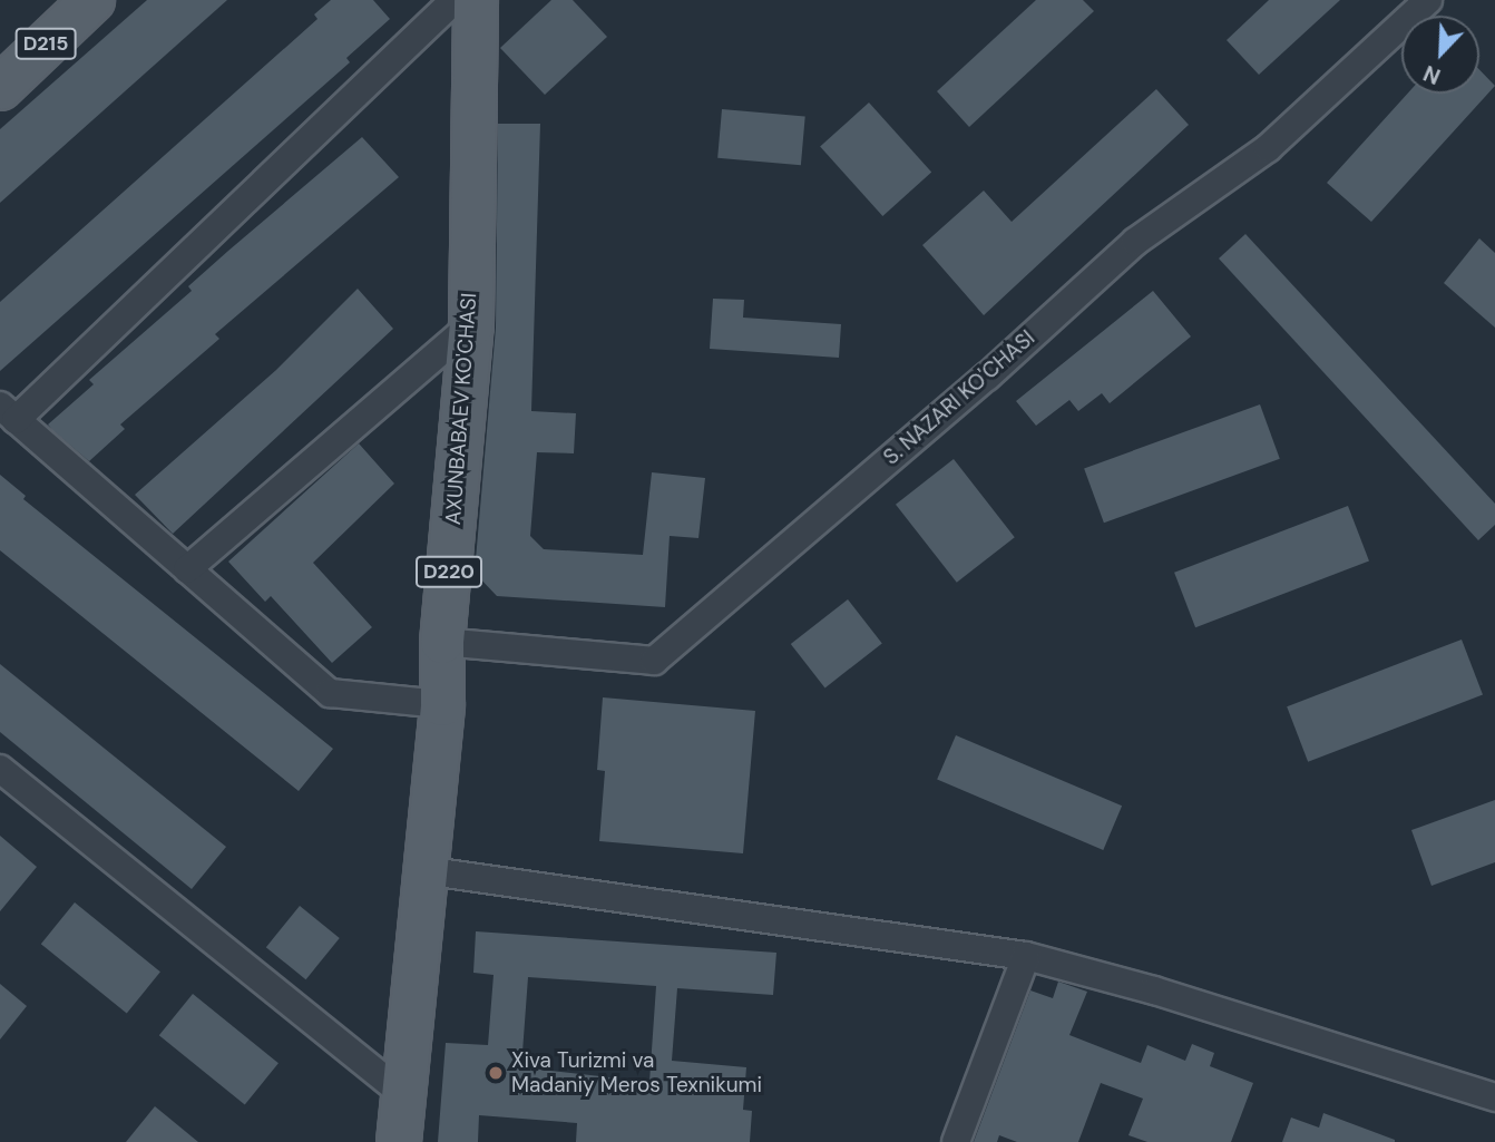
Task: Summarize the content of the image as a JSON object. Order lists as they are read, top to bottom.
{
  "streets": {
    "main road": ["D215", "AXUNBABAEV KO'CHASI", "D220"],
    "street": ["S. NAZARI KO'CHASI"]
  },
  "crossings": [
    ["S. NAZARI KO'CHASI", "AXUNBABAEV KO'CHASI"]
  ],
  "places": ["Xiva Turizmi va Madaniy Meros Texnikumi"],
  "north": "bottom left"
}
